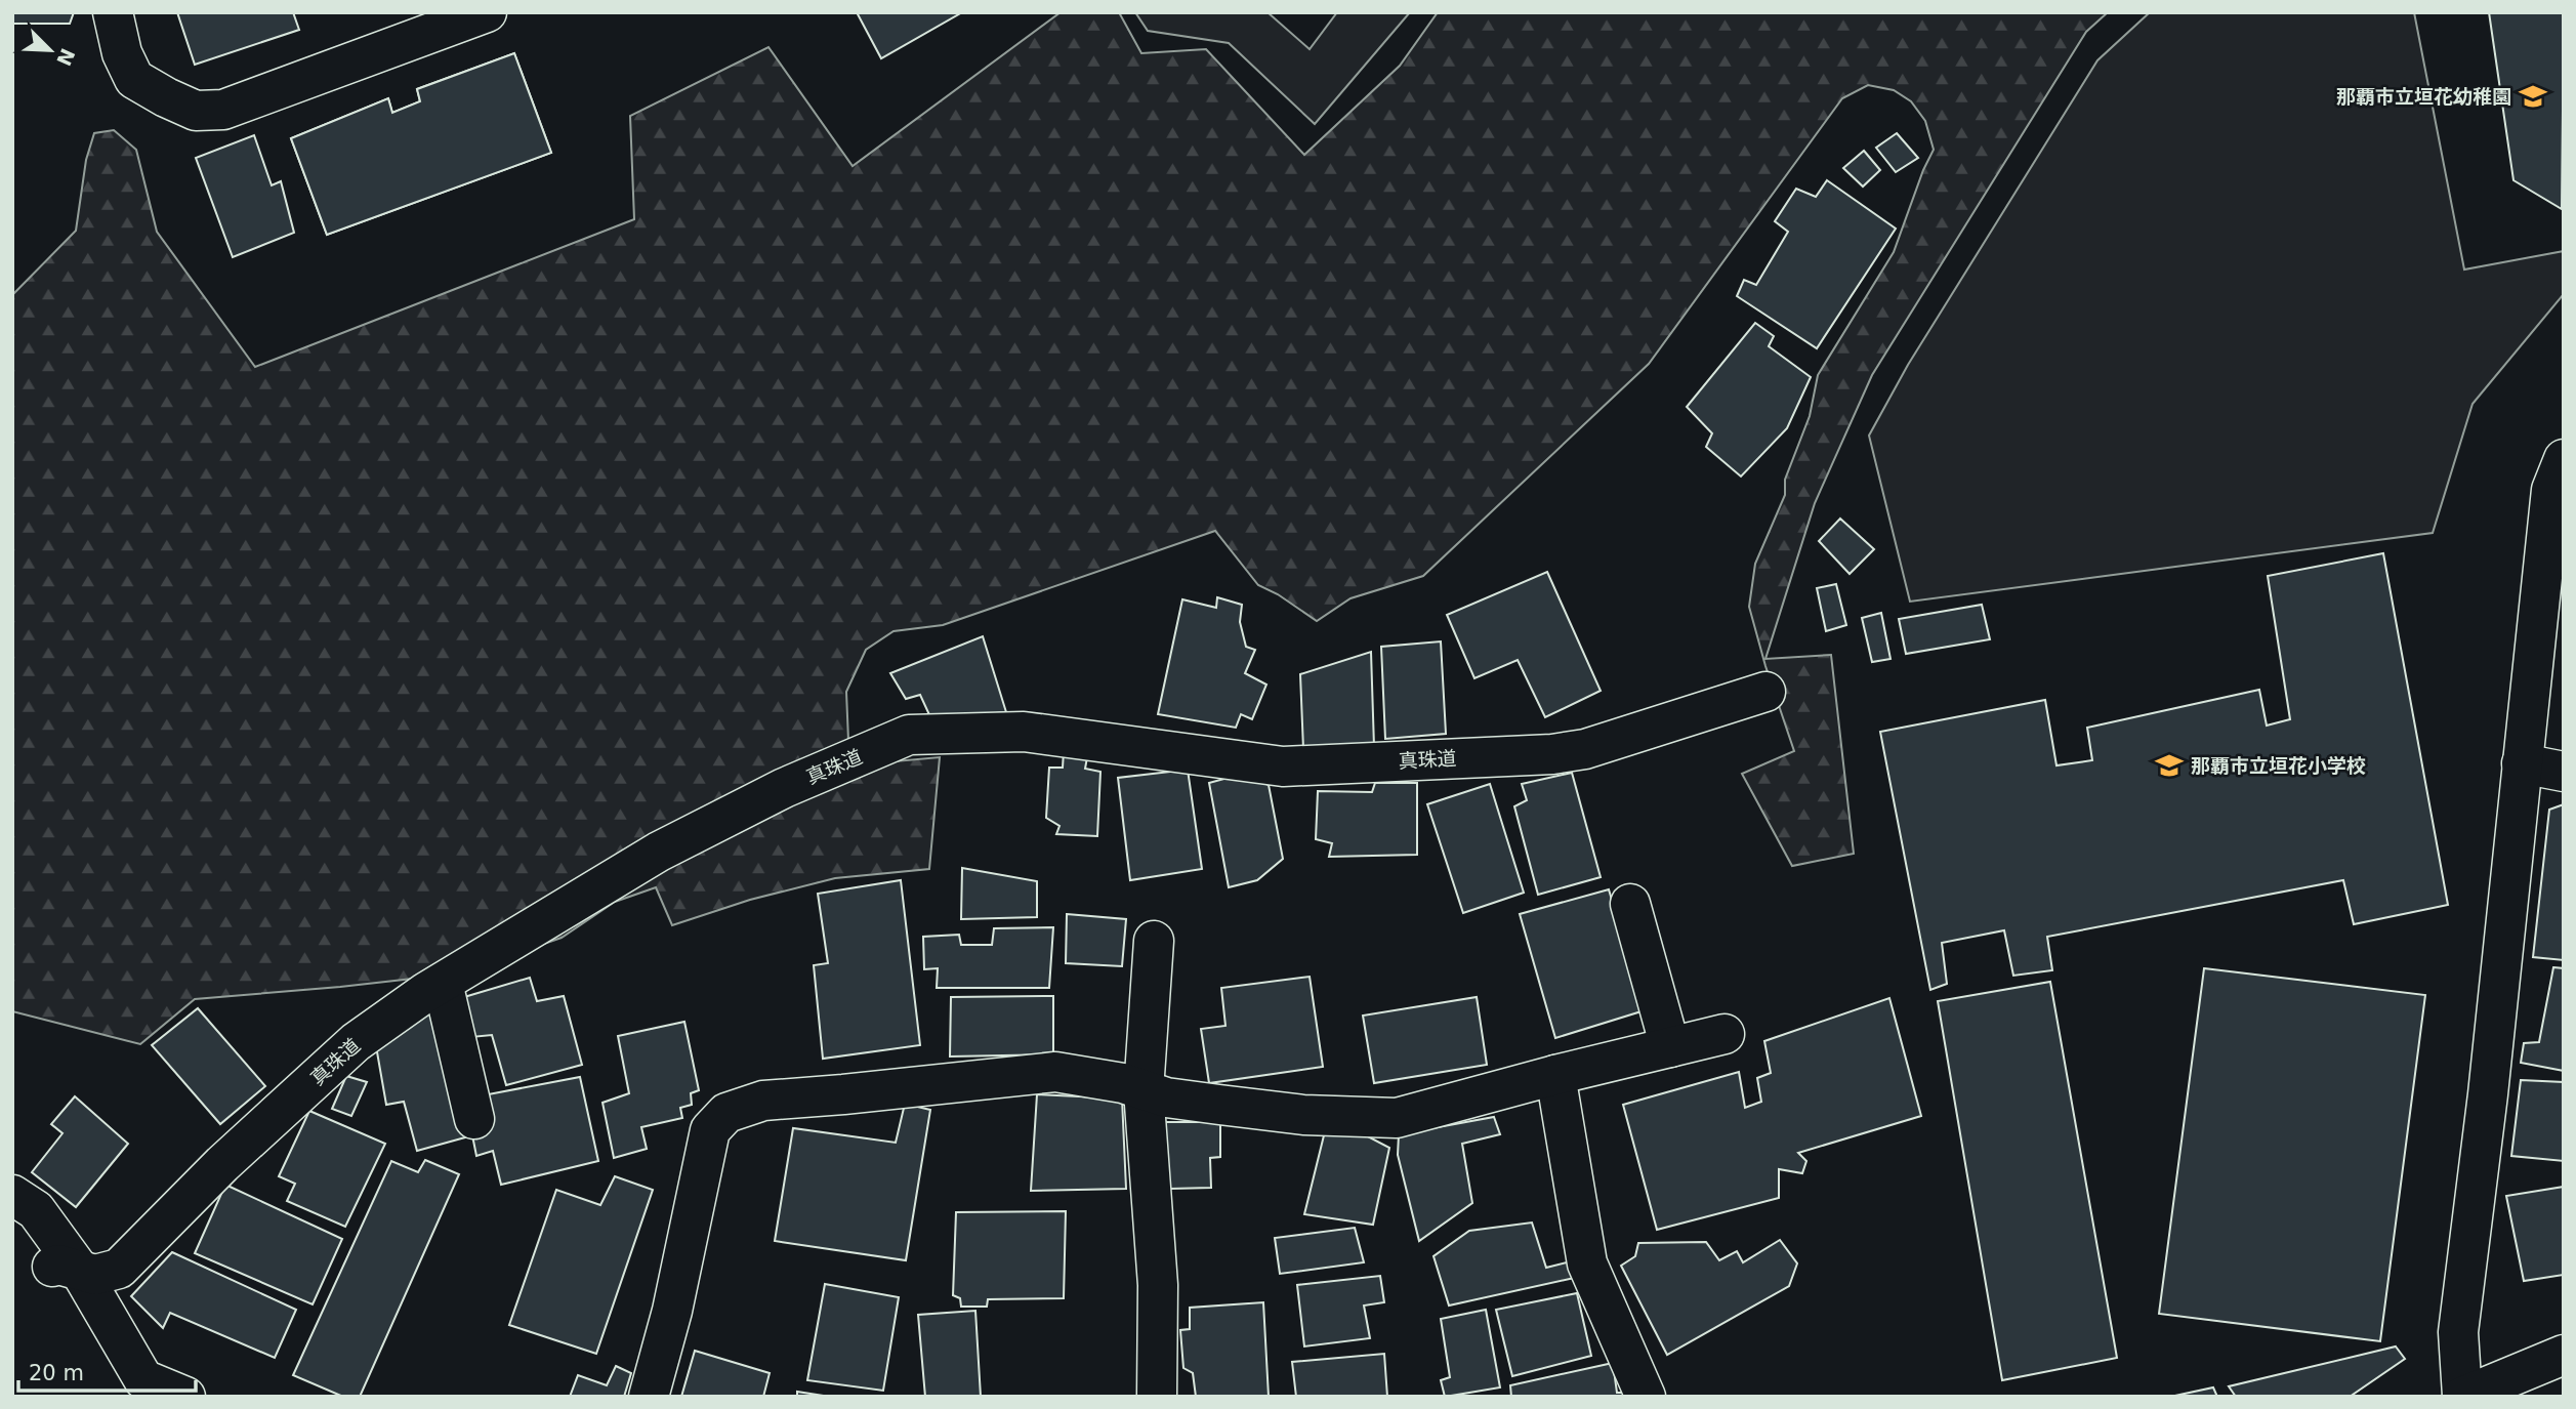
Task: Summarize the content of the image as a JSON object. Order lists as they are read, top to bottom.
{
  "streets": {
    "street": ["真珠道"]
  },
  "places": {
    "school or university": ["那覇市立垣花幼稚園", "那覇市立垣花小学校"]
  },
  "scale_bar": "20 m",
  "north": "bottom right"
}
